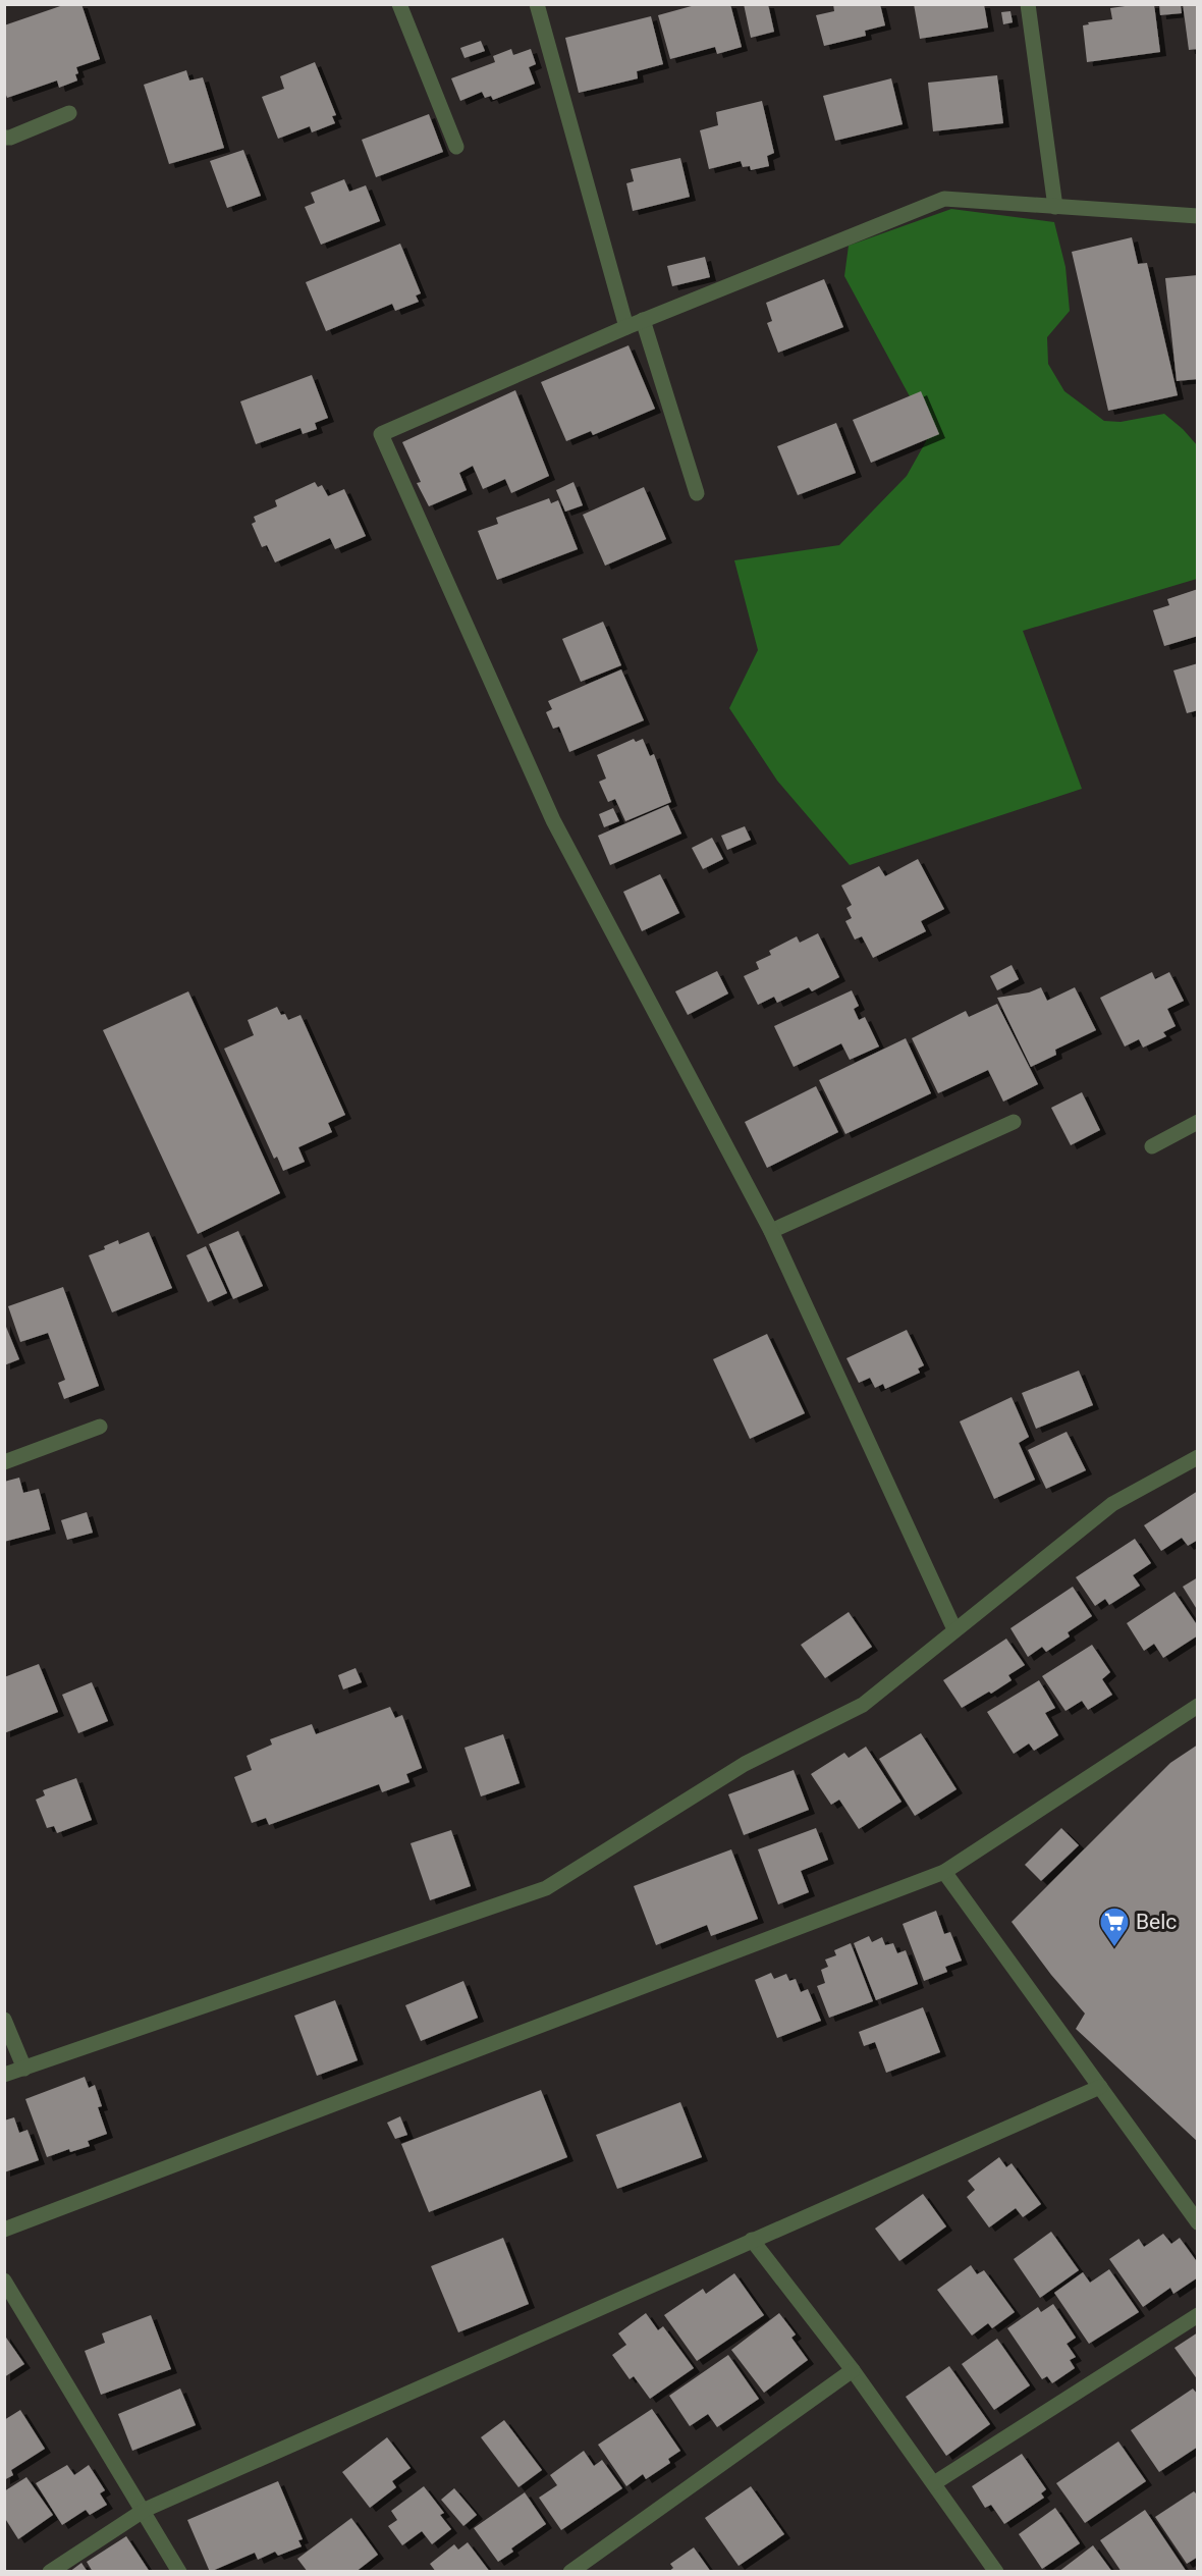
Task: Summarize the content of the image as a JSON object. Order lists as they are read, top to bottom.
{
  "places": {
    "supermarket": ["Belc"]
  }
}
